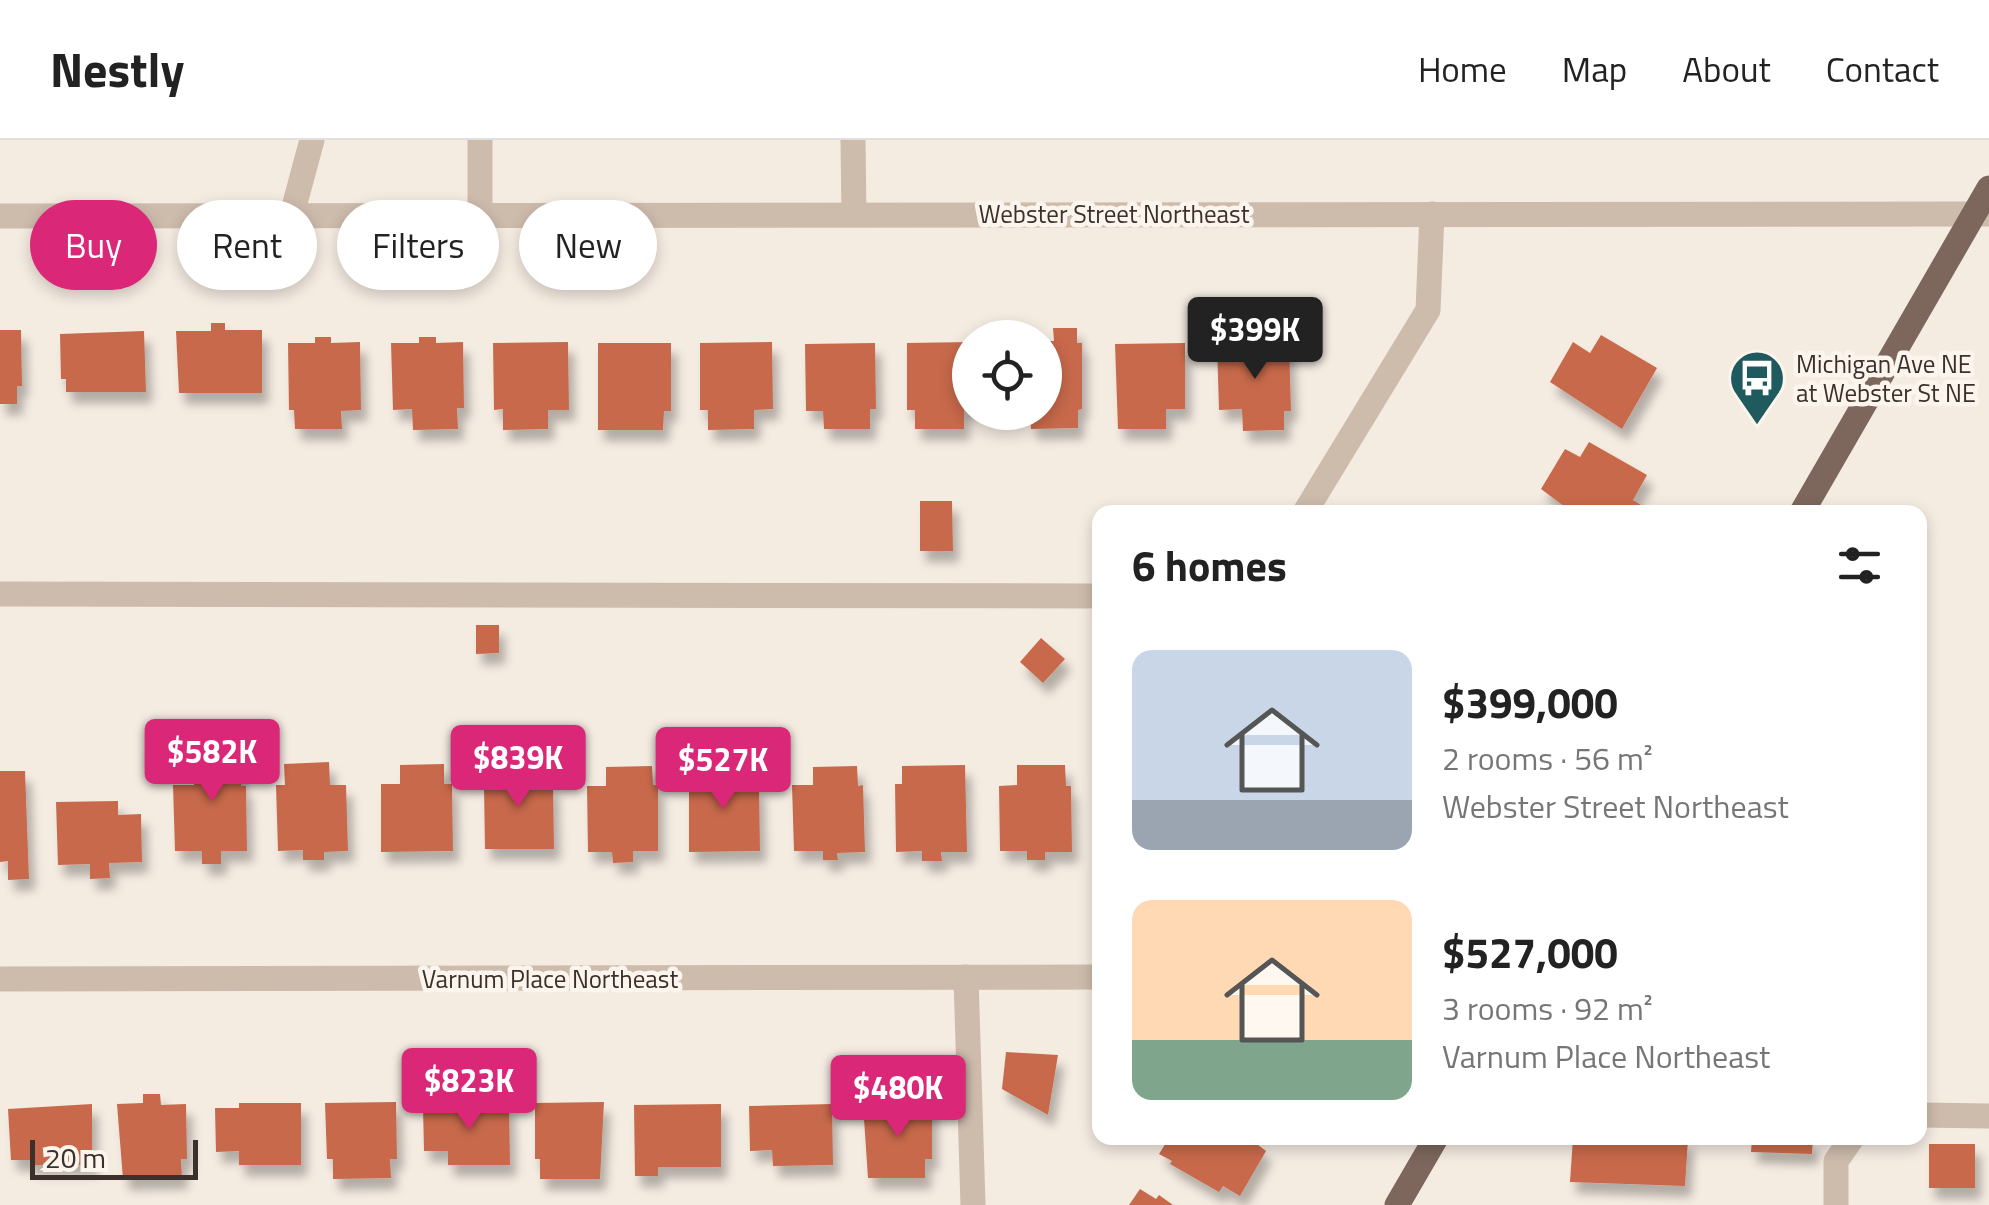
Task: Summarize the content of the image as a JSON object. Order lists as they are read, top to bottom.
{
  "streets": {
    "street": ["Webster Street Northeast", "Varnum Place Northeast"]
  },
  "places": {
    "bus stop": ["Michigan Ave NE at Webster St NE"]
  },
  "scale_bar": "20 m",
  "page": {
    "header": "Nestly",
    "nav": [
      "Home",
      "Map",
      "About",
      "Contact"
    ],
    "chip": [
      "Buy",
      "Rent",
      "Filters",
      "New"
    ],
    "price": [
      "$399K",
      "$582K",
      "$839K",
      "$527K",
      "$823K",
      "$480K"
    ],
    "heading": "6 homes",
    "list": [
      {
        "name": "$399,000",
        "note": "2 rooms · 56 m² · Webster Street Northeast"
      },
      {
        "name": "$527,000",
        "note": "3 rooms · 92 m² · Varnum Place Northeast"
      }
    ],
    "scale": "20 m"
  }
}
